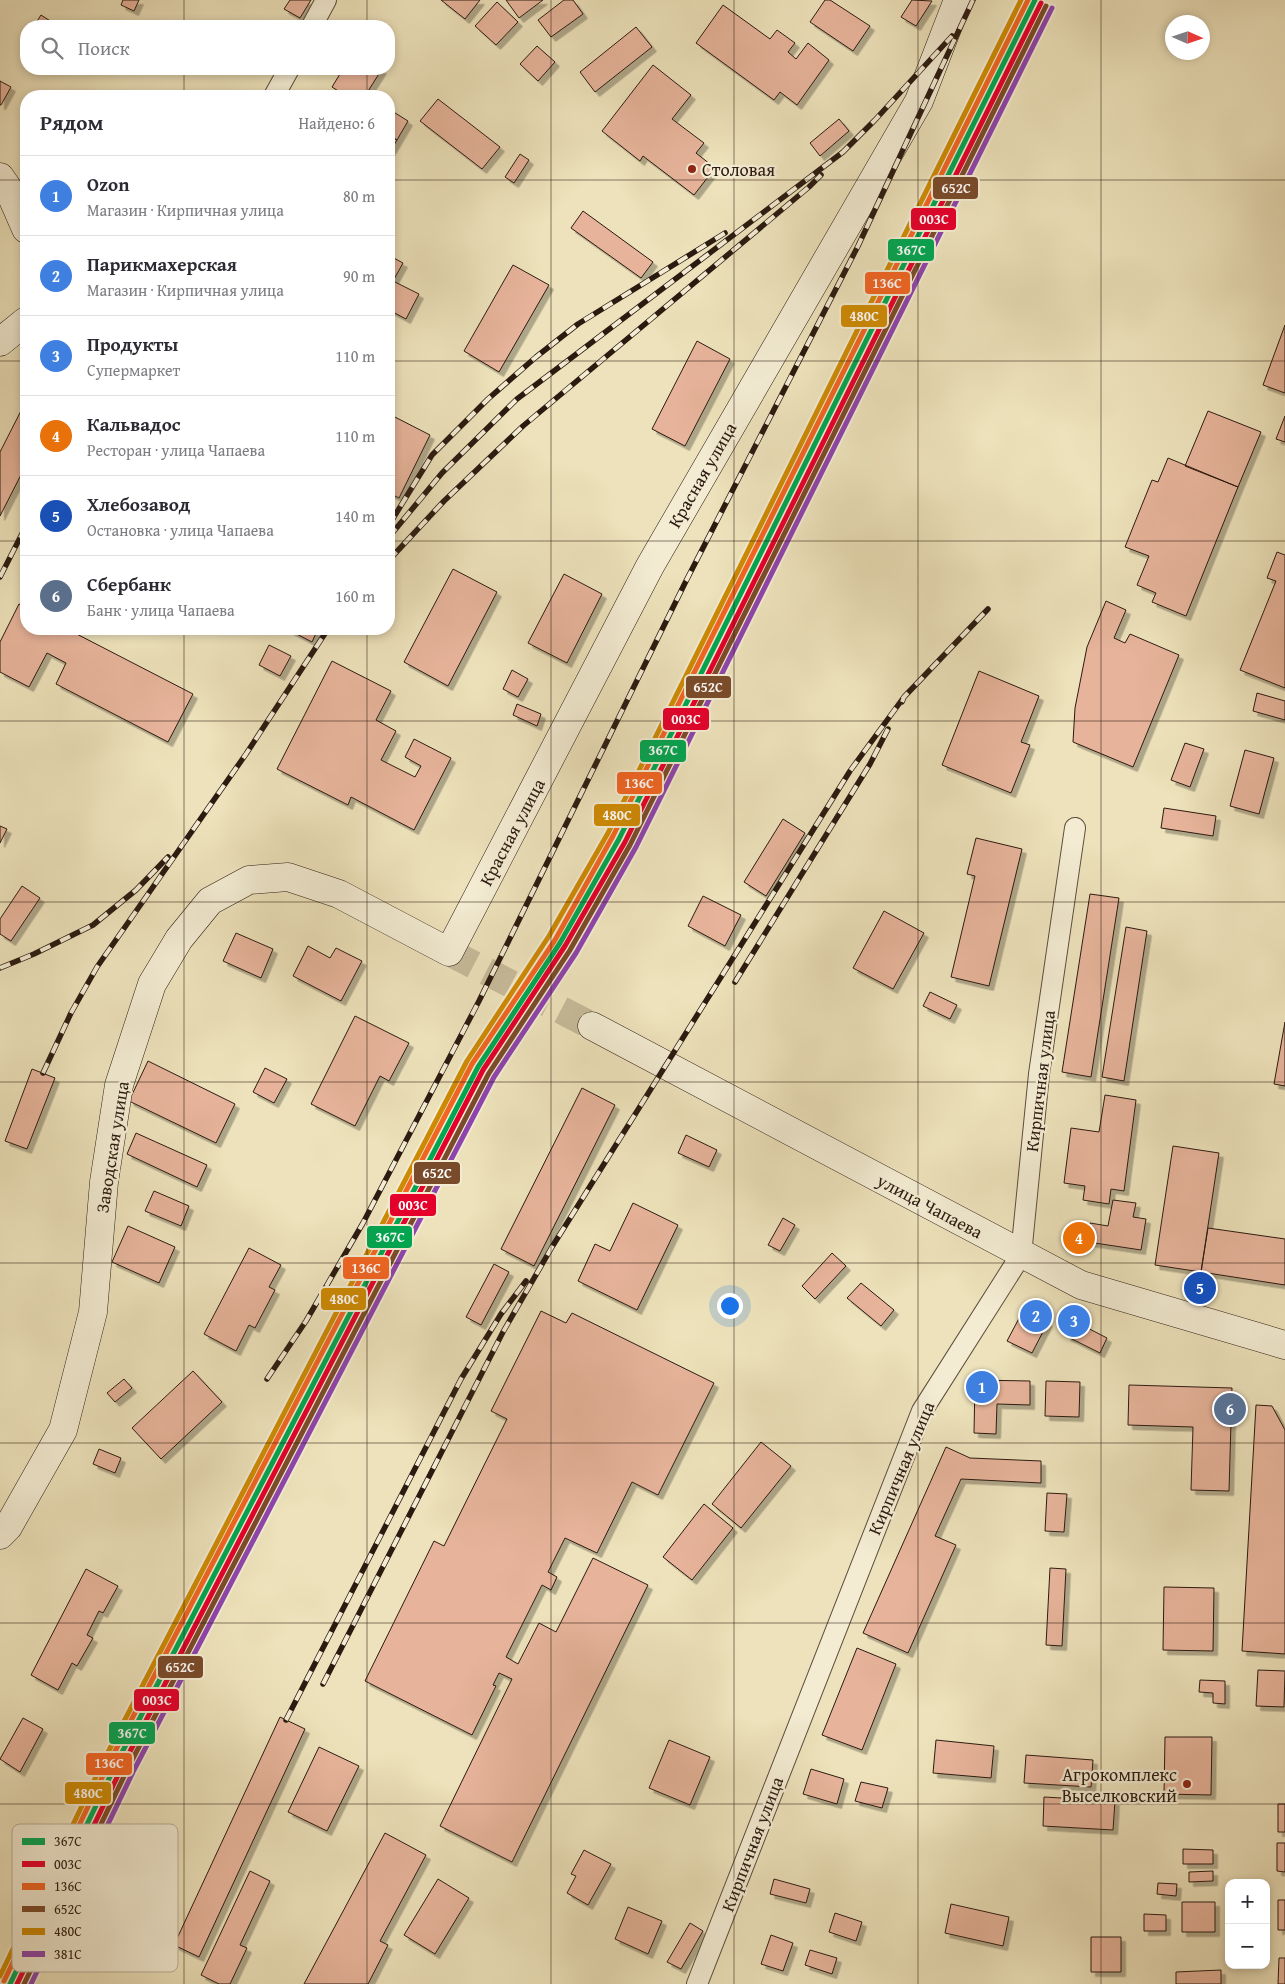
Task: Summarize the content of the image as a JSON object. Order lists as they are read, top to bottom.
{
  "streets": {
    "main road": ["Красная улица", "Заводская улица", "улица Чапаева"],
    "street": ["Кирпичная улица"]
  },
  "crossings": [
    ["Красная улица", "Заводская улица"],
    ["Кирпичная улица", "улица Чапаева"]
  ],
  "places": ["Столовая", "Агрокомплекс Выселковский"],
  "lines": [
    "transit line 367С",
    "transit line 136С",
    "transit line 480С",
    "transit line 003С",
    "transit line 652С",
    "transit line 381С"
  ],
  "legend": [
    "367С",
    "003С",
    "136С",
    "652С",
    "480С",
    "381С"
  ],
  "north": "right",
  "page": {
    "search": "Поиск",
    "heading": ["Рядом", "Найдено: 6"],
    "list": [
      {
        "mark": "1",
        "name": "Ozon",
        "note": "Магазин · Кирпичная улица",
        "value": "80 m"
      },
      {
        "mark": "2",
        "name": "Парикмахерская",
        "note": "Магазин · Кирпичная улица",
        "value": "90 m"
      },
      {
        "mark": "3",
        "name": "Продукты",
        "note": "Супермаркет",
        "value": "110 m"
      },
      {
        "mark": "4",
        "name": "Кальвадос",
        "note": "Ресторан · улица Чапаева",
        "value": "110 m"
      },
      {
        "mark": "5",
        "name": "Хлебозавод",
        "note": "Остановка · улица Чапаева",
        "value": "140 m"
      },
      {
        "mark": "6",
        "name": "Сбербанк",
        "note": "Банк · улица Чапаева",
        "value": "160 m"
      }
    ],
    "pins": [
      "4",
      "5",
      "2",
      "3",
      "1",
      "6"
    ],
    "map_buttons": ["+", "−"]
  }
}
